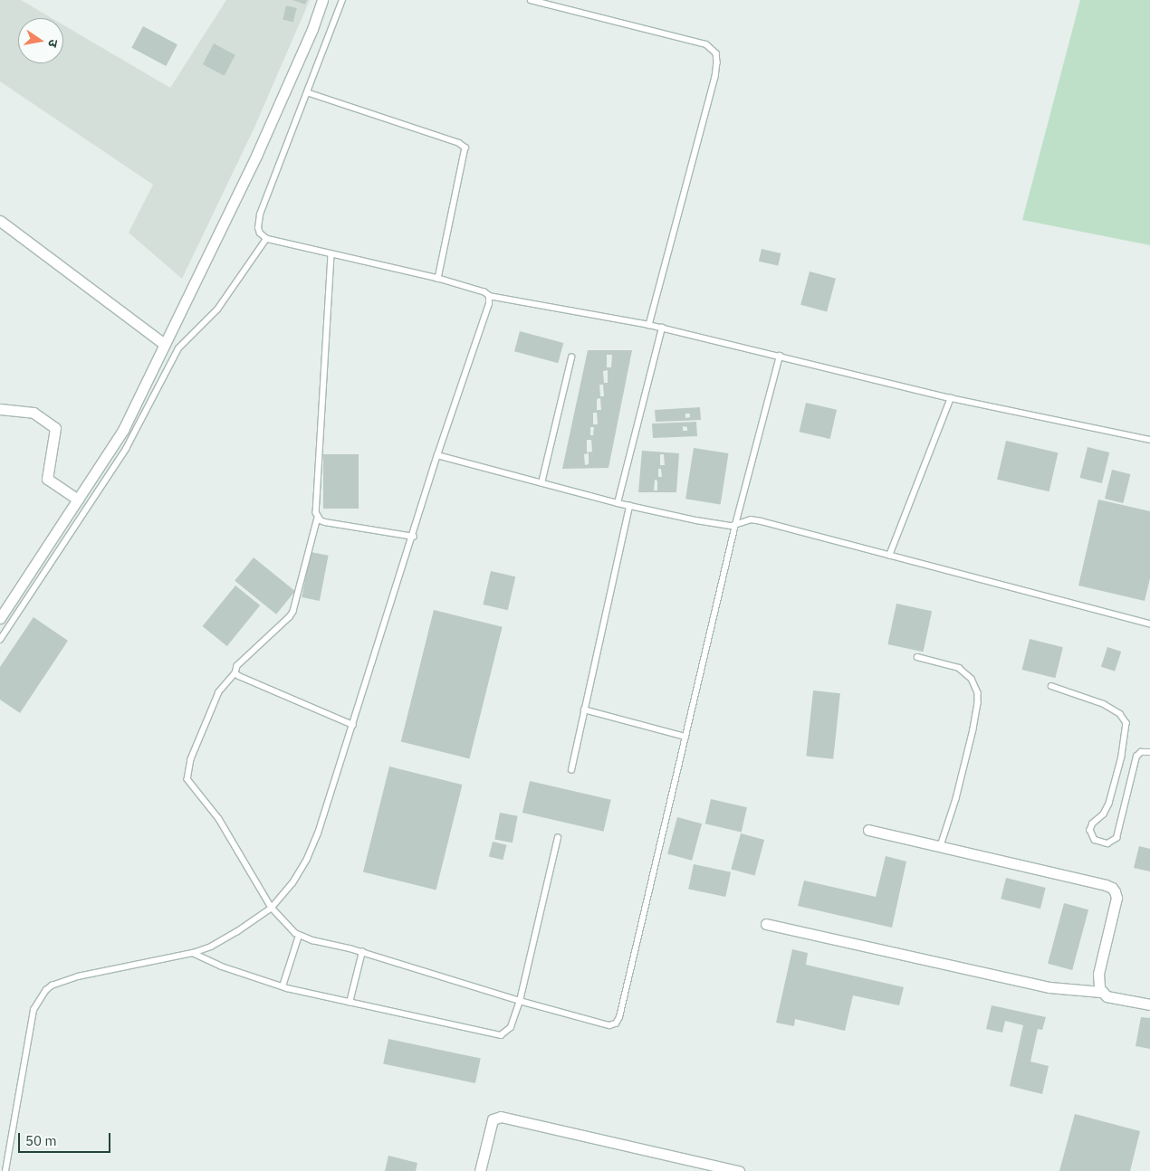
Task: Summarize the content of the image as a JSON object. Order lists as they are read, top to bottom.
{
  "scale_bar": "50 m",
  "north": "right"
}
